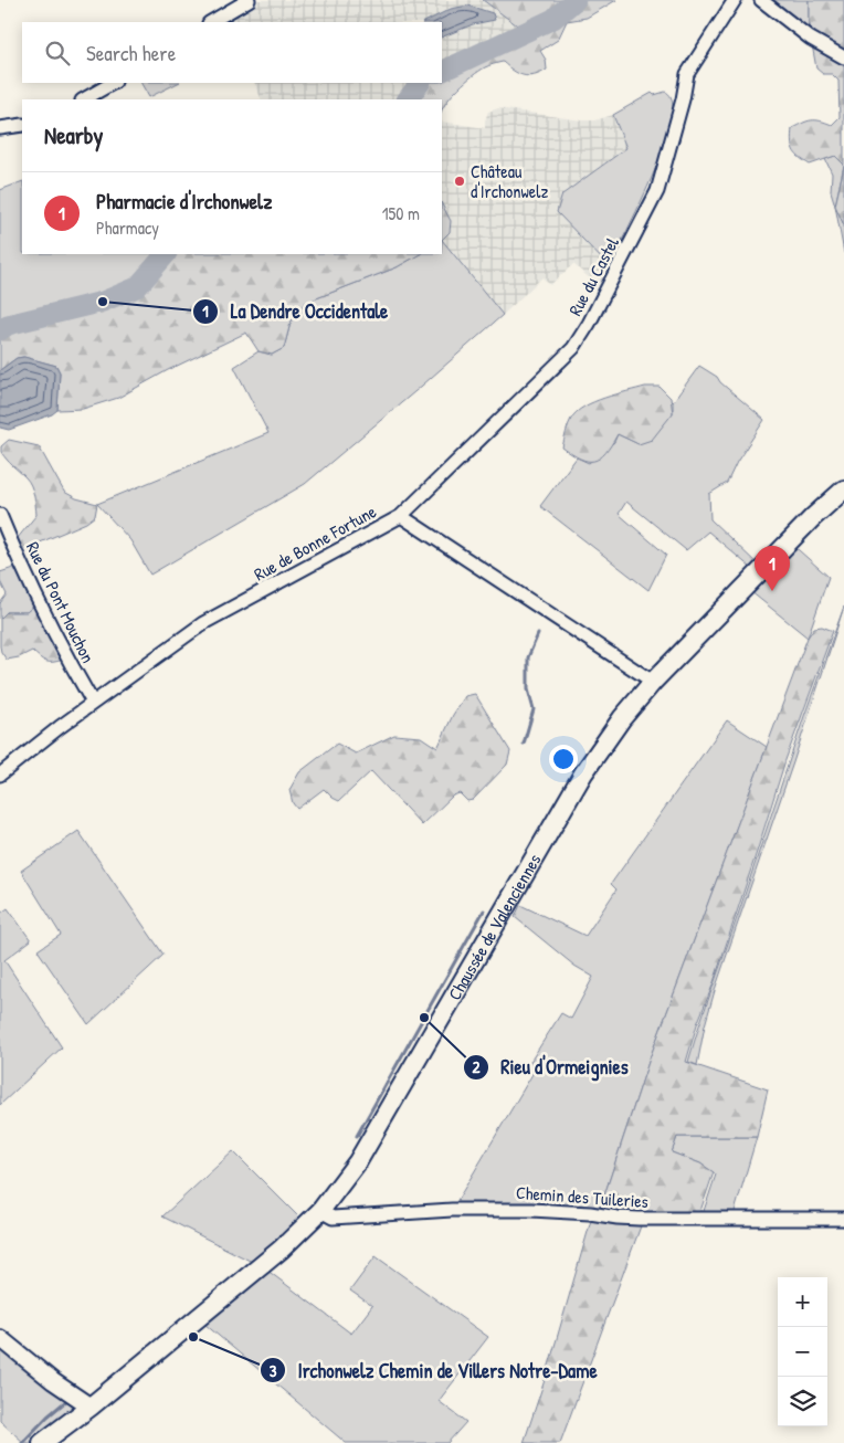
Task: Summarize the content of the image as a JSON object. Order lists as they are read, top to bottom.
{
  "streets": {
    "main road": ["Chaussée de Valenciennes"],
    "street": [
      "Rue du Castel",
      "Rue de Bonne Fortune",
      "Rue du Pont Mouchon",
      "Chemin des Tuileries"
    ]
  },
  "crossings": [
    ["Rue du Castel", "Rue de Bonne Fortune"],
    ["Rue de Bonne Fortune", "Rue du Pont Mouchon"],
    ["Rue de Bonne Fortune", "Chaussée de Valenciennes"],
    ["Chaussée de Valenciennes", "Chemin des Tuileries"]
  ],
  "places": [
    "Château d'Irchonwelz",
    "La Dendre Occidentale",
    "Rieu d'Ormeignies",
    "Irchonwelz Chemin de Villers Notre-Dame"
  ],
  "page": {
    "search": "Search here",
    "heading": "Nearby",
    "list": [
      {
        "mark": "1",
        "name": "Pharmacie d'Irchonwelz",
        "note": "Pharmacy",
        "value": "150 m"
      }
    ],
    "pins": "1",
    "map_buttons": ["+", "−"]
  }
}
